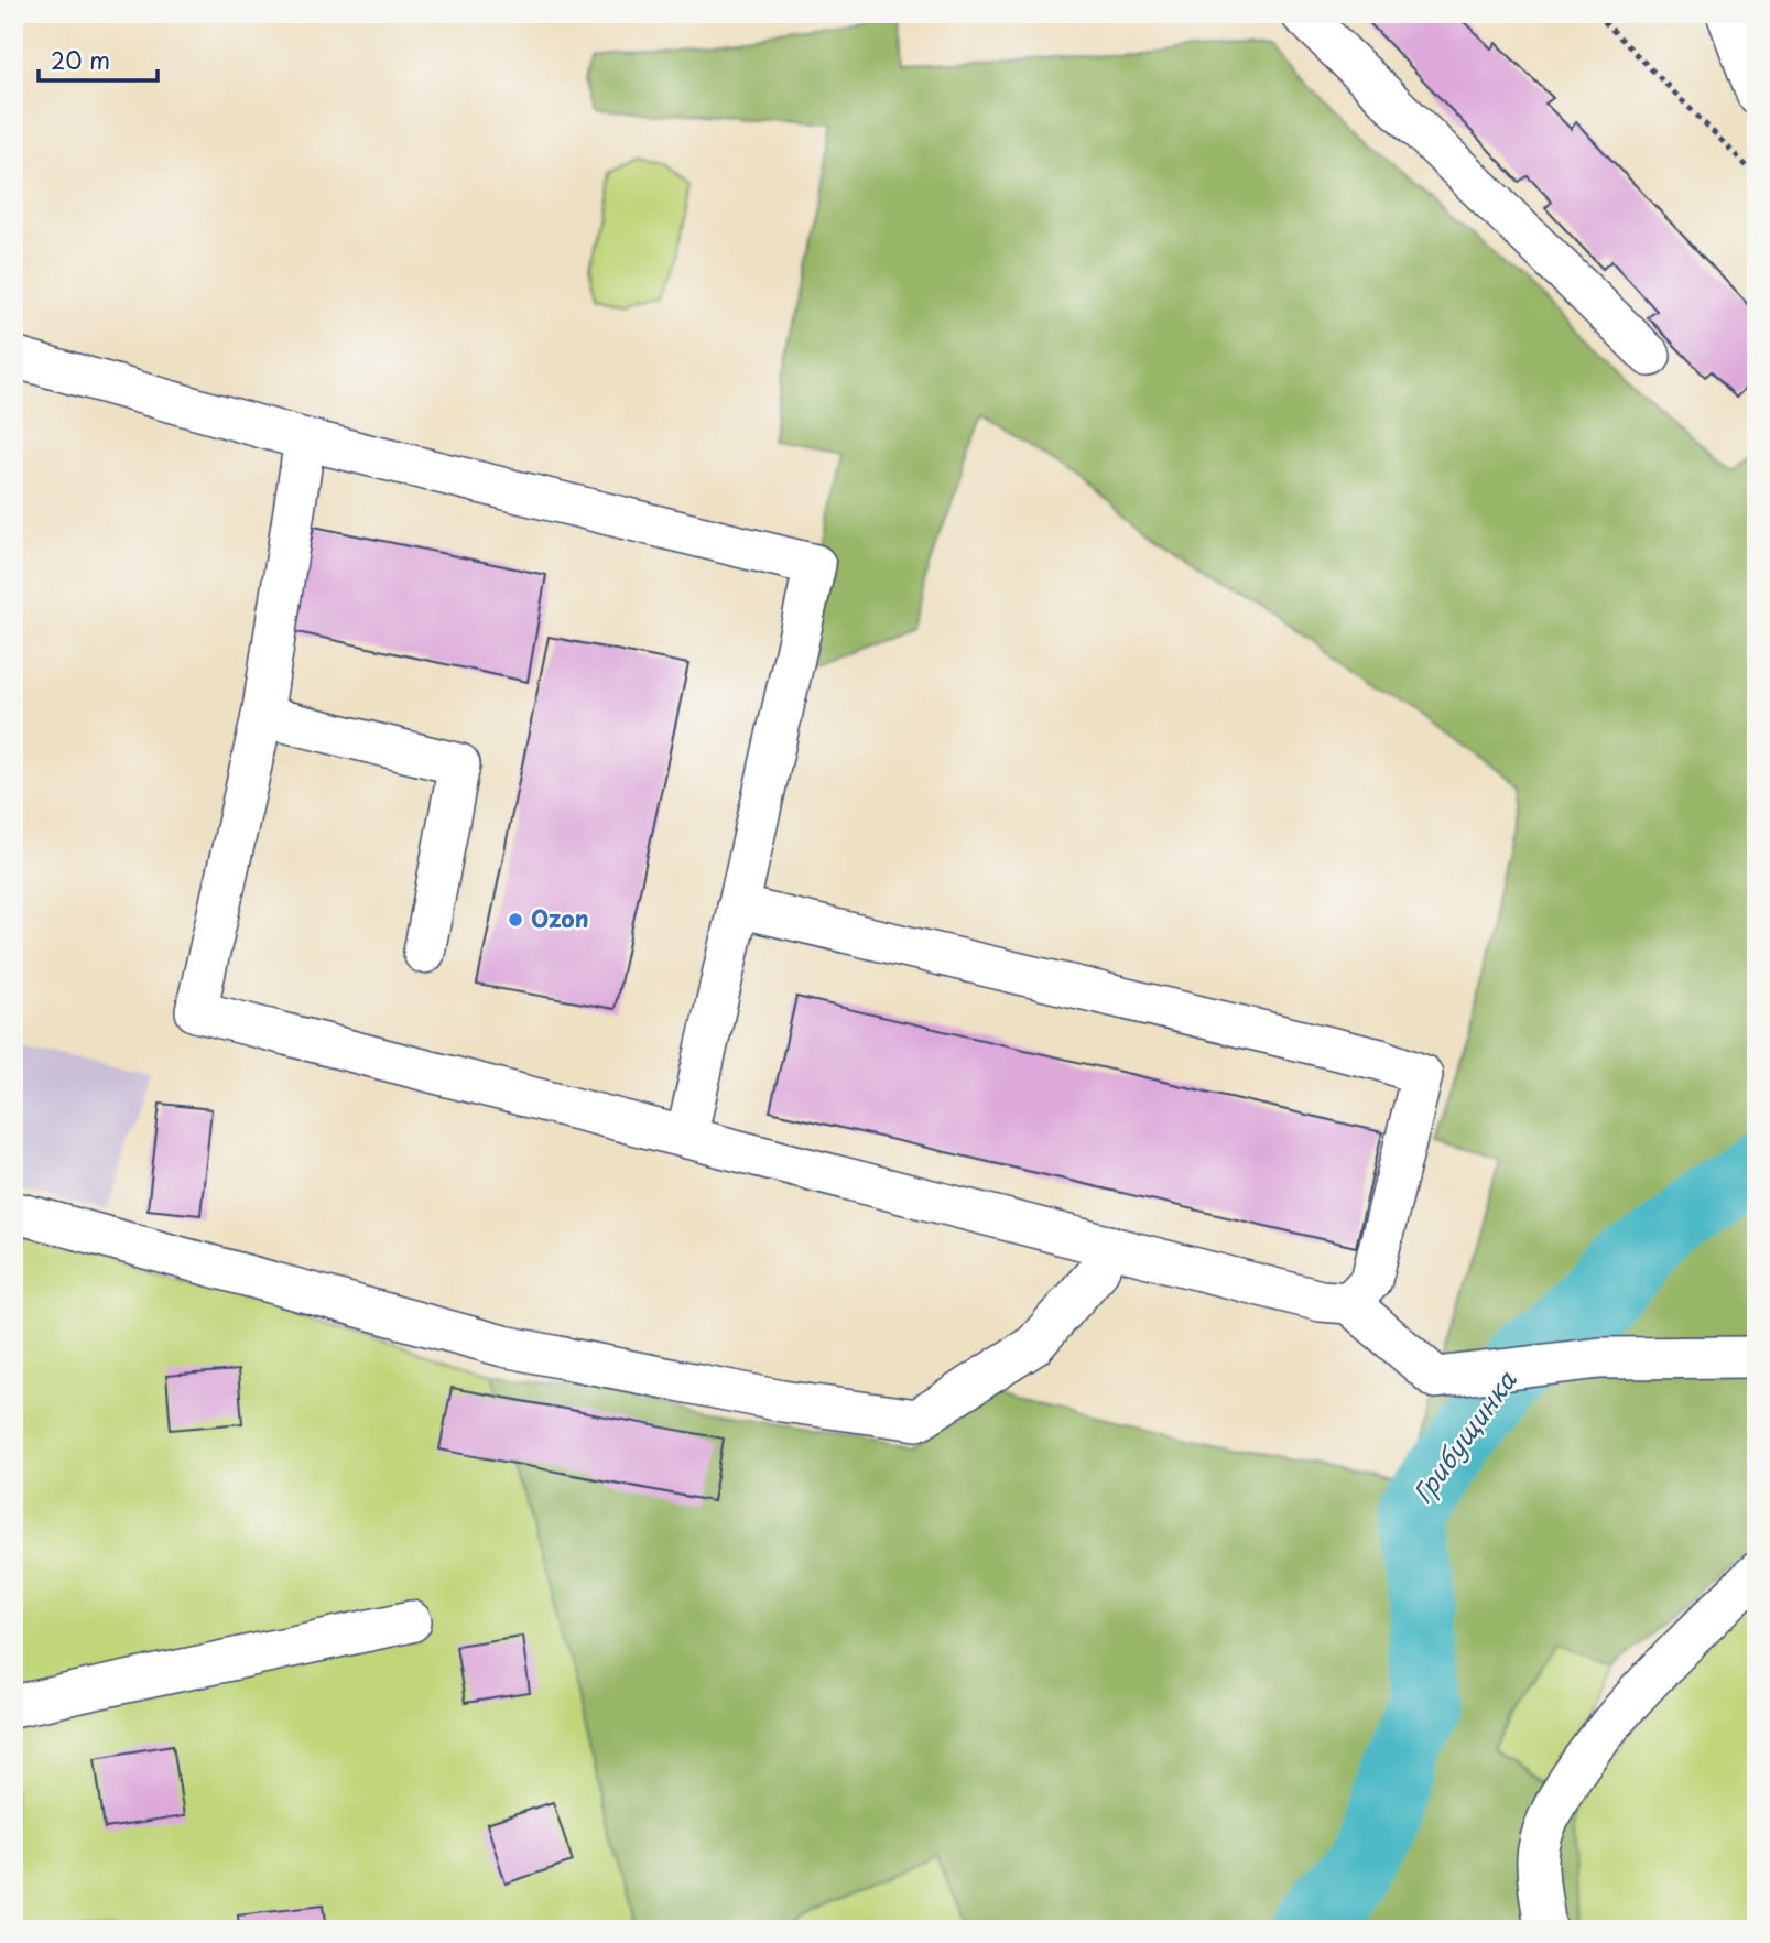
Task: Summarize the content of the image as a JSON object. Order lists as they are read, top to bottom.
{
  "water": ["Грибущинка"],
  "places": ["Ozon"],
  "scale_bar": "20 m"
}
